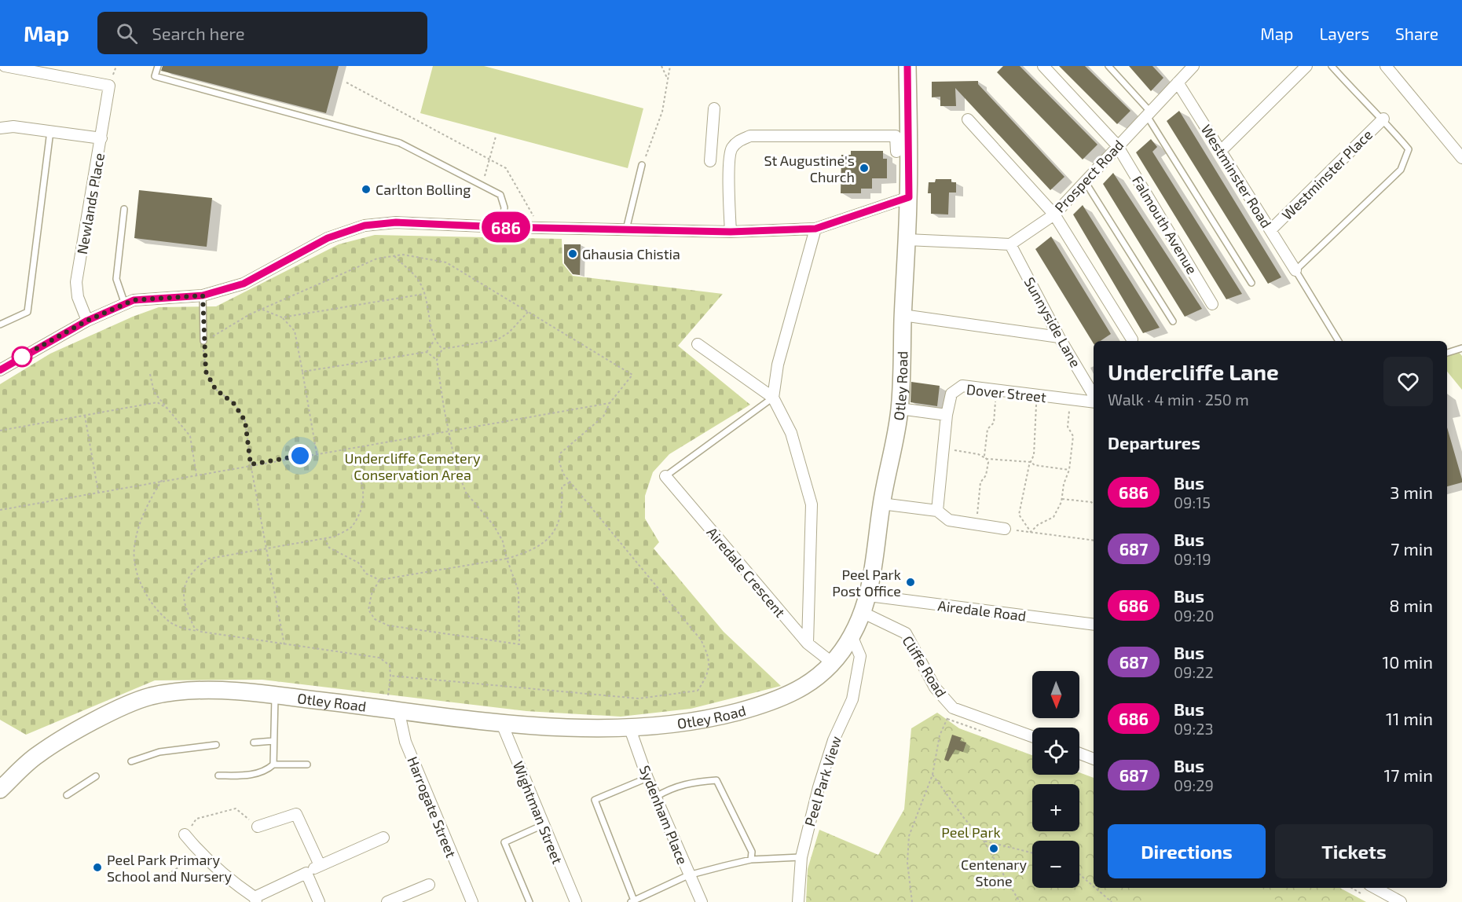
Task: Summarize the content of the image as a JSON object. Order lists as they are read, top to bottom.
{
  "streets": {
    "main road": ["Otley Road"],
    "street": [
      "Westminster Place",
      "Prospect Road",
      "Westminster Road",
      "Newlands Place",
      "Falmouth Avenue",
      "Sunnyside Lane",
      "Dover Street",
      "Airedale Crescent",
      "Airedale Road",
      "Cliffe Road",
      "Peel Park View",
      "Harrogate Street",
      "Wightman Street",
      "Sydenham Place"
    ]
  },
  "crossings": [
    ["Westminster Place", "Westminster Road"],
    ["Prospect Road", "Westminster Road"],
    ["Prospect Road", "Falmouth Avenue"],
    ["Prospect Road", "Sunnyside Lane"],
    ["Otley Road", "Airedale Crescent"],
    ["Otley Road", "Airedale Road"],
    ["Otley Road", "Cliffe Road"],
    ["Otley Road", "Peel Park View"],
    ["Otley Road", "Harrogate Street"],
    ["Otley Road", "Wightman Street"],
    ["Otley Road", "Sydenham Place"]
  ],
  "parks": ["Undercliffe Cemetery Conservation Area", "Peel Park"],
  "places": [
    "St Augustine's Church",
    "Carlton Bolling",
    "Ghausia Chistia",
    "Peel Park Post Office",
    "Centenary Stone",
    "Peel Park Primary School and Nursery"
  ],
  "lines": ["bus line 686"],
  "north": "bottom",
  "page": {
    "header": "Map",
    "search": "Search here",
    "nav": ["Map", "Layers", "Share"],
    "on_map": "686",
    "heading": [
      ["Undercliffe Lane", "Walk · 4 min · 250 m"],
      "Departures"
    ],
    "list": [
      {
        "mark": "686",
        "name": "Bus",
        "note": "09:15",
        "value": "3 min"
      },
      {
        "mark": "687",
        "name": "Bus",
        "note": "09:19",
        "value": "7 min"
      },
      {
        "mark": "686",
        "name": "Bus",
        "note": "09:20",
        "value": "8 min"
      },
      {
        "mark": "687",
        "name": "Bus",
        "note": "09:22",
        "value": "10 min"
      },
      {
        "mark": "686",
        "name": "Bus",
        "note": "09:23",
        "value": "11 min"
      },
      {
        "mark": "687",
        "name": "Bus",
        "note": "09:29",
        "value": "17 min"
      }
    ],
    "map_buttons": ["+", "−"],
    "buttons": ["Directions", "Tickets"]
  }
}
